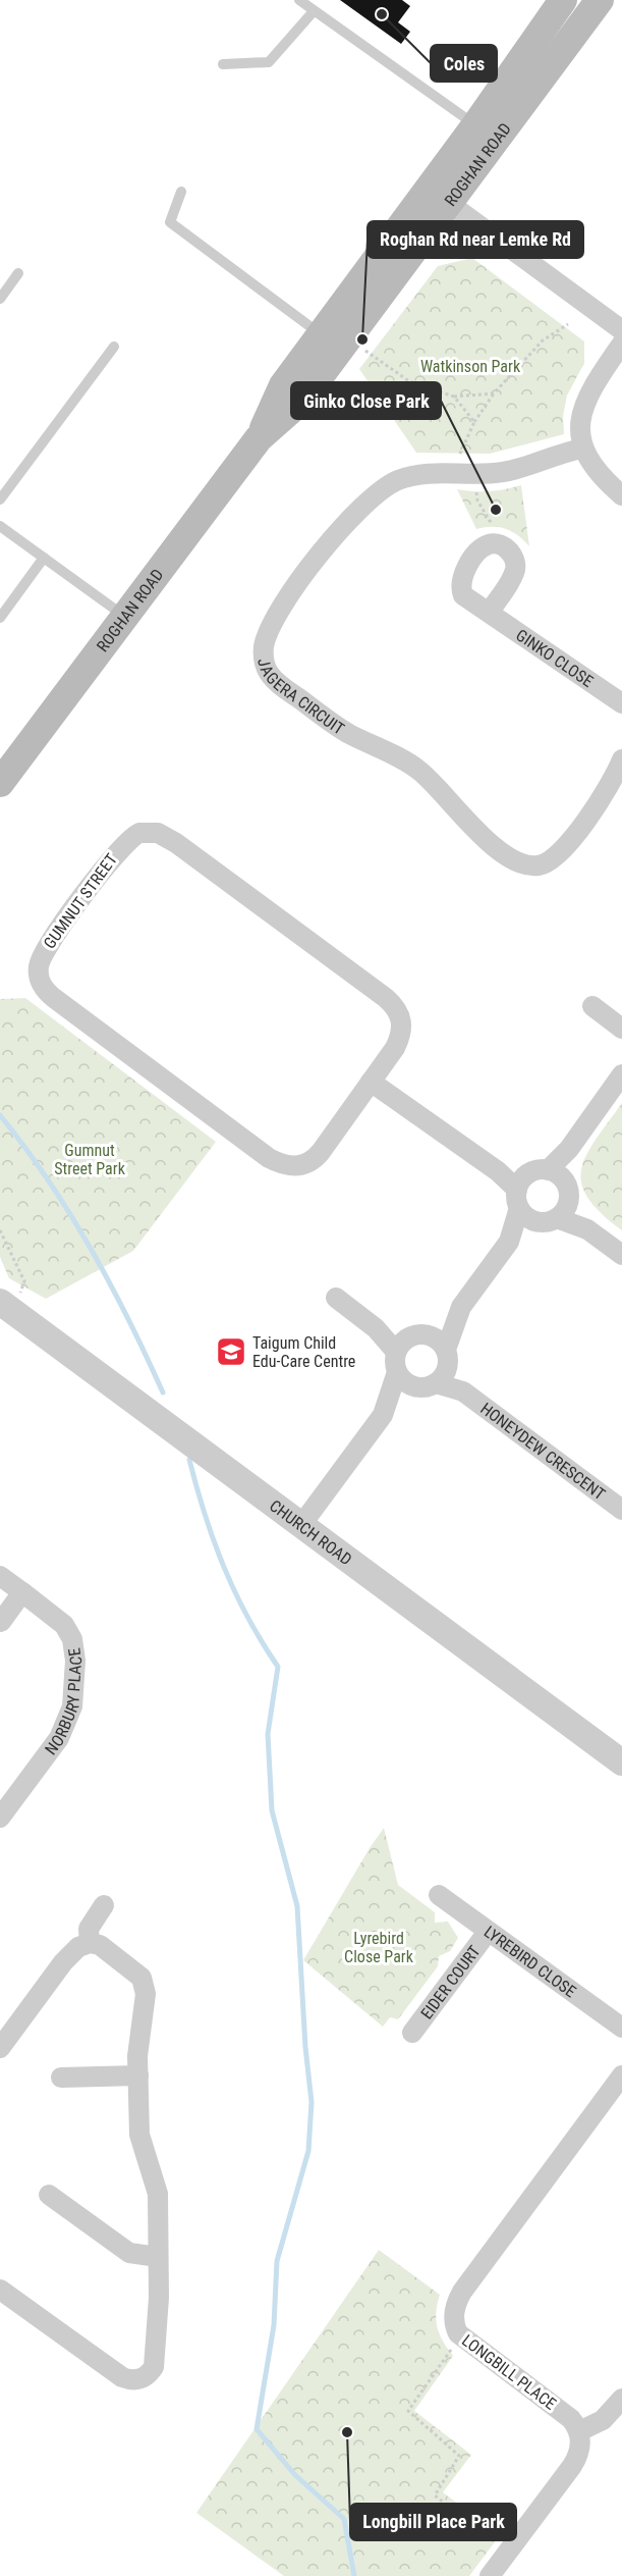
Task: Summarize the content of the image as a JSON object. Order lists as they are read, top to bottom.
{
  "streets": {
    "main road": ["ROGHAN ROAD"],
    "street": [
      "GINKO CLOSE",
      "JAGERA CIRCUIT",
      "GUMNUT STREET",
      "HONEYDEW CRESCENT",
      "CHURCH ROAD",
      "NORBURY PLACE",
      "LYREBIRD CLOSE",
      "EIDER COURT",
      "LONGBILL PLACE"
    ]
  },
  "crossings": [
    ["LYREBIRD CLOSE", "EIDER COURT"]
  ],
  "parks": ["Watkinson Park", "Gumnut Street Park", "Lyrebird Close Park"],
  "places": {
    "other": [
      "Coles",
      "Roghan Rd near Lemke Rd",
      "Ginko Close Park",
      "Longbill Place Park"
    ],
    "school or university": ["Taigum Child Edu-Care Centre"]
  }
}
